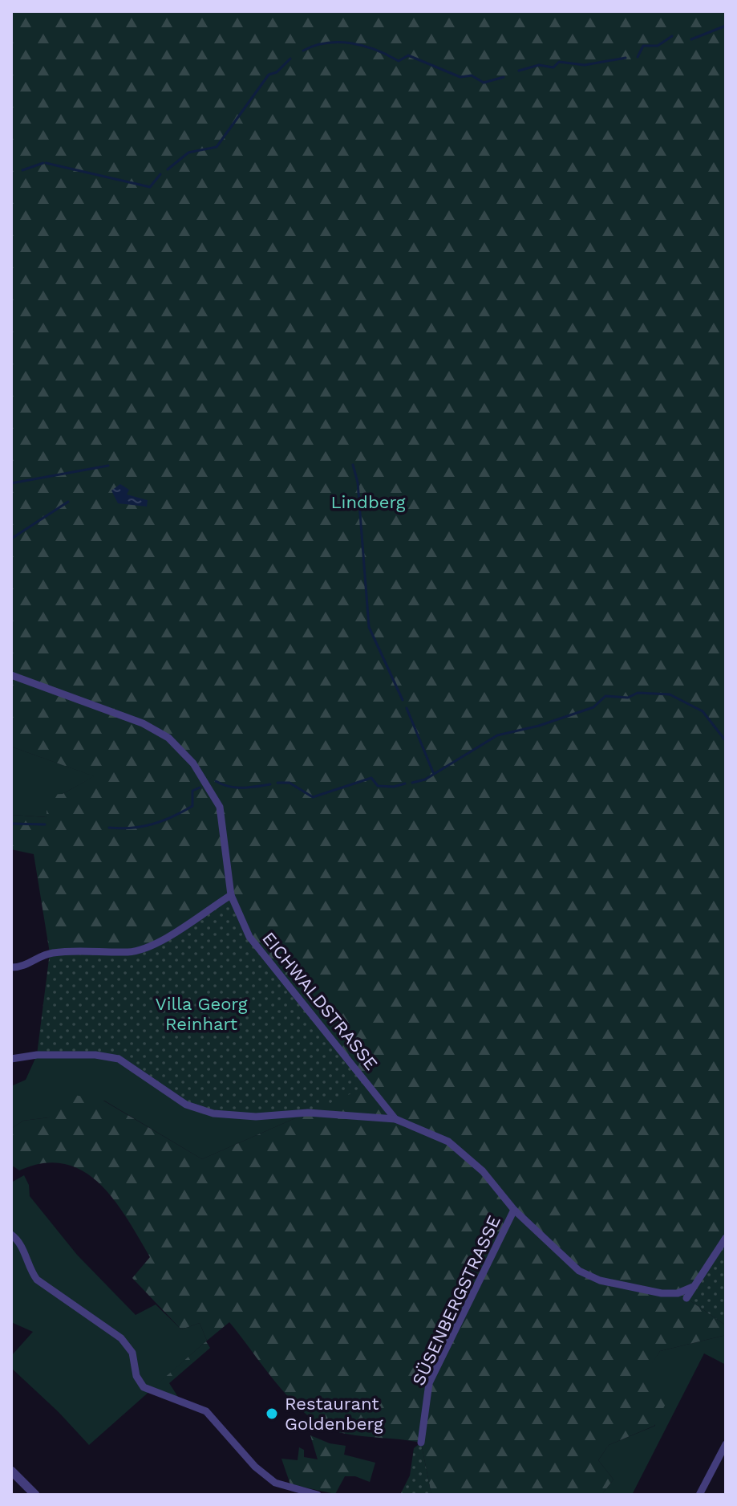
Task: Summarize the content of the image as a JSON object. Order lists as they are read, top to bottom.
{
  "streets": {
    "street": ["EICHWALDSTRASSE", "SÜSENBERGSTRASSE"]
  },
  "parks": ["Lindberg", "Villa Georg Reinhart"],
  "places": ["Restaurant Goldenberg"]
}
